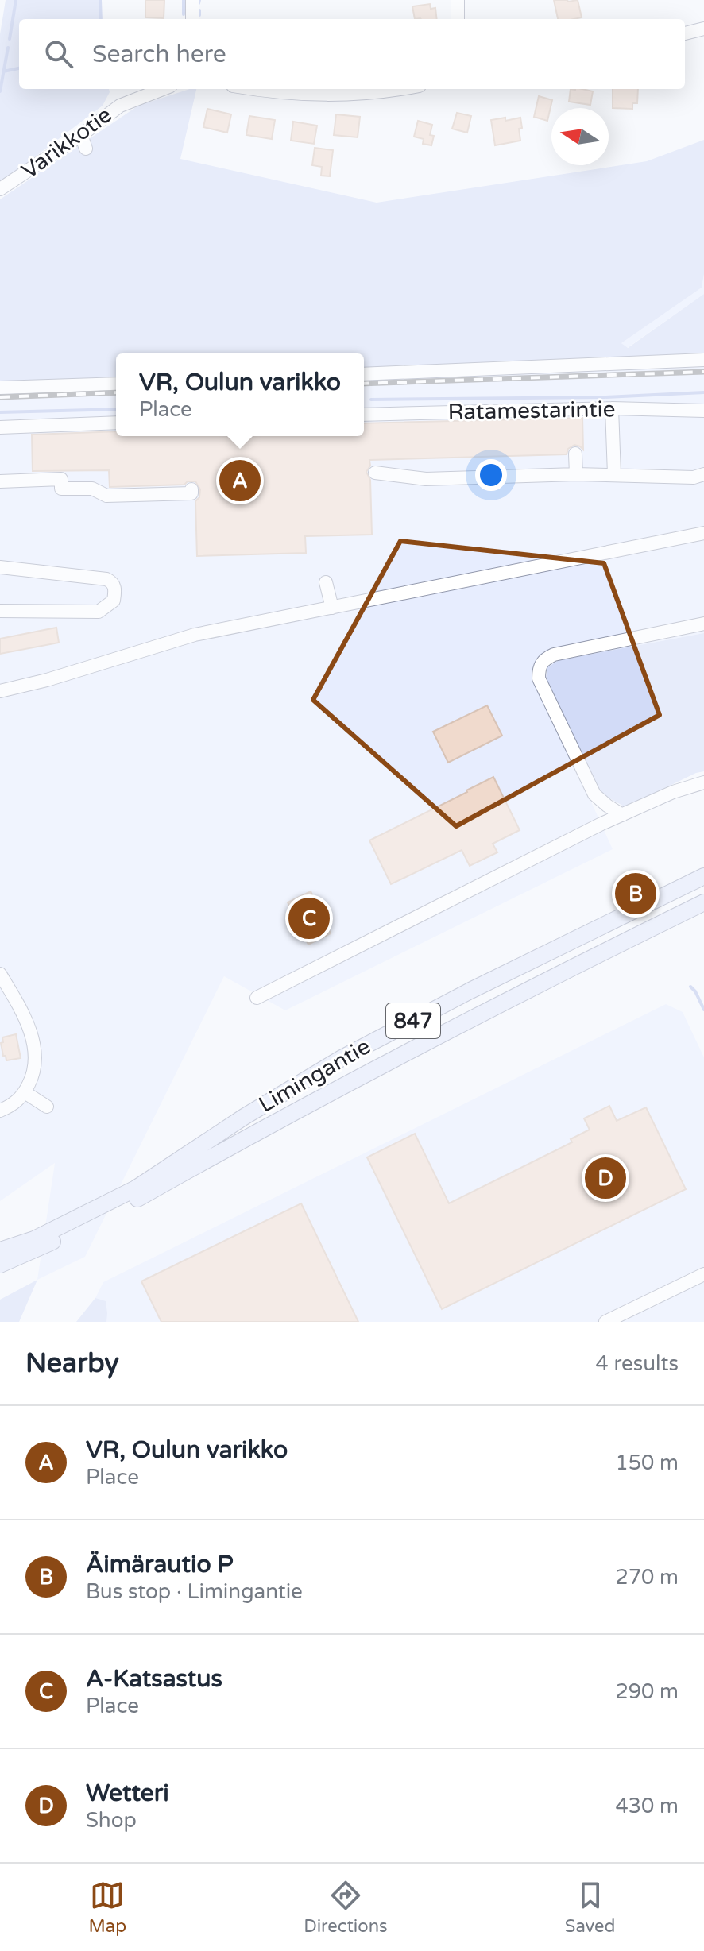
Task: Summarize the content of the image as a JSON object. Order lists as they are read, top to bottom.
{
  "streets": {
    "main road": ["847", "Limingantie"],
    "street": ["Varikkotie", "Ratamestarintie"]
  },
  "north": "left",
  "page": {
    "search": "Search here",
    "popup": ["VR, Oulun varikko", "Place"],
    "pins": [
      "A",
      "B",
      "C",
      "D"
    ],
    "heading": ["Nearby", "4 results"],
    "list": [
      {
        "mark": "A",
        "name": "VR, Oulun varikko",
        "note": "Place",
        "value": "150 m"
      },
      {
        "mark": "B",
        "name": "Äimärautio P",
        "note": "Bus stop · Limingantie",
        "value": "270 m"
      },
      {
        "mark": "C",
        "name": "A-Katsastus",
        "note": "Place",
        "value": "290 m"
      },
      {
        "mark": "D",
        "name": "Wetteri",
        "note": "Shop",
        "value": "430 m"
      }
    ],
    "nav": ["Map", "Directions", "Saved"]
  }
}
